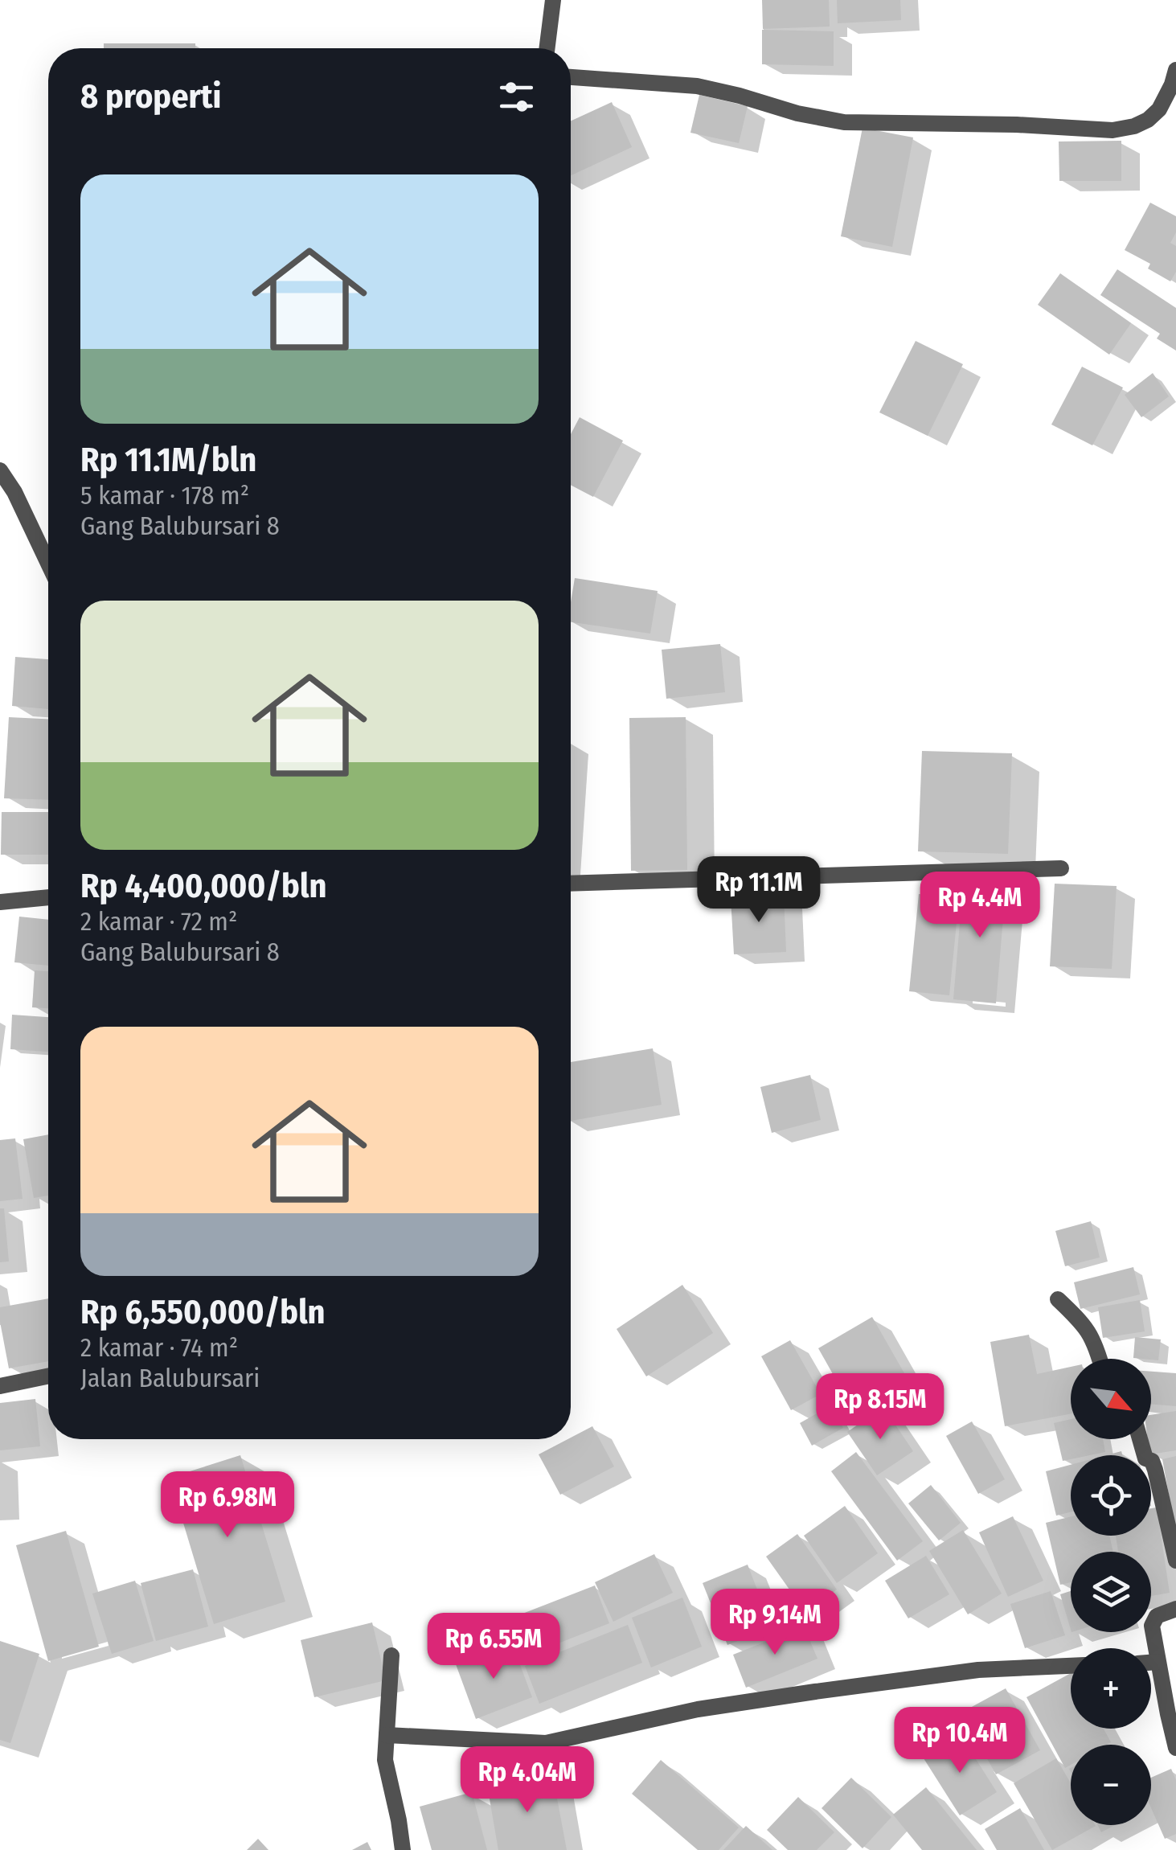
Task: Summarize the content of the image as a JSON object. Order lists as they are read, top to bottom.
{
  "north": "bottom right",
  "page": {
    "heading": "8 properti",
    "list": [
      {
        "name": "Rp 11.1M/bln",
        "note": "5 kamar · 178 m² · Gang Balubursari 8"
      },
      {
        "name": "Rp 4,400,000/bln",
        "note": "2 kamar · 72 m² · Gang Balubursari 8"
      },
      {
        "name": "Rp 6,550,000/bln",
        "note": "2 kamar · 74 m² · Jalan Balubursari"
      }
    ],
    "price": [
      "Rp 11.1M",
      "Rp 4.4M",
      "Rp 8.15M",
      "Rp 6.98M",
      "Rp 9.14M",
      "Rp 6.55M",
      "Rp 10.4M",
      "Rp 4.04M"
    ],
    "map_buttons": ["+", "−"]
  }
}
